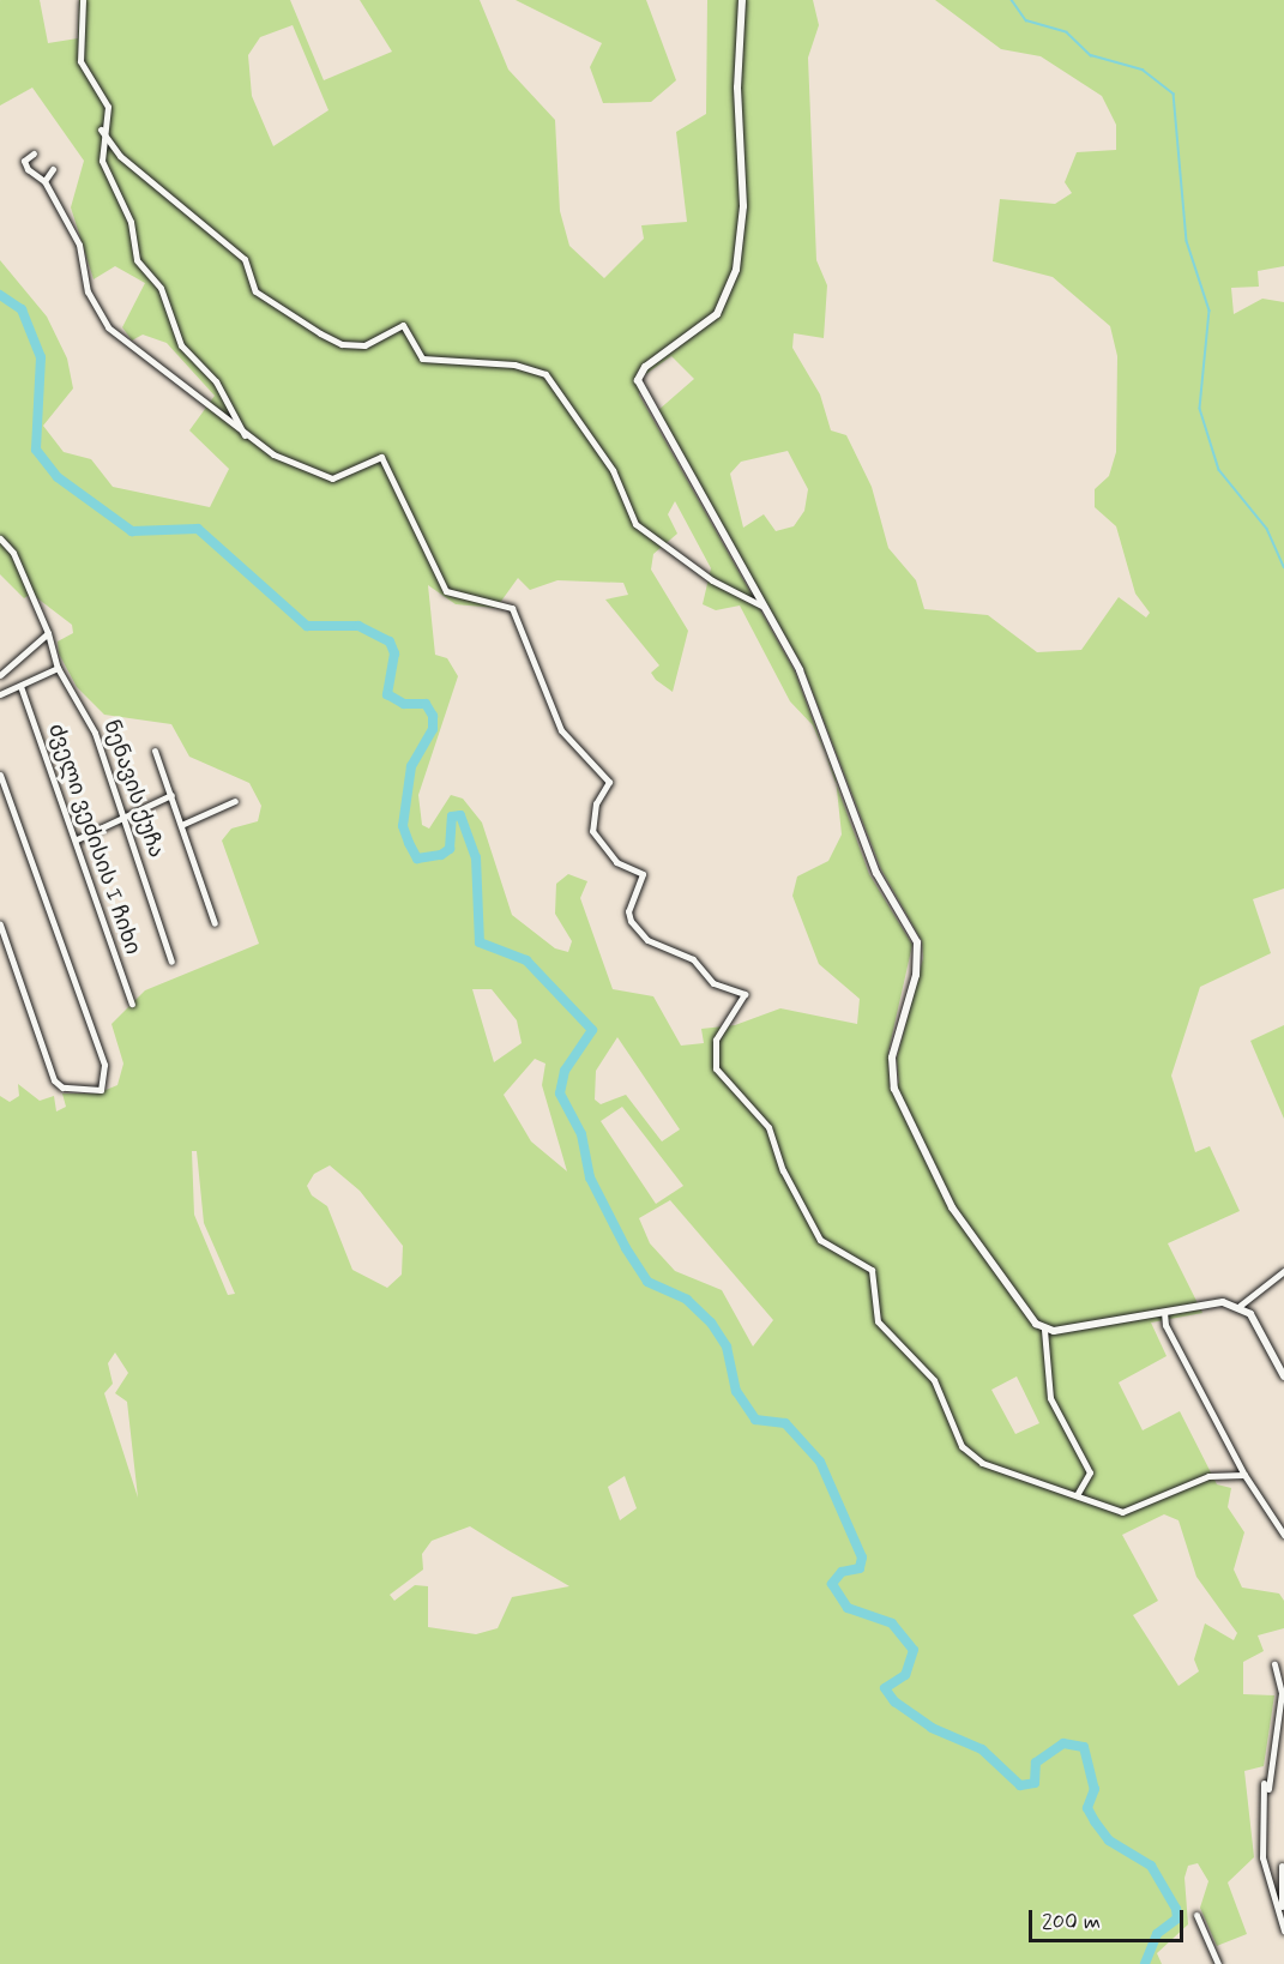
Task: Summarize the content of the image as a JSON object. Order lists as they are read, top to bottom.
{
  "streets": {
    "street": ["ნენავის ქუჩა", "ძველი ვეძისის I ჩიხი"]
  },
  "scale_bar": "200 m"
}
